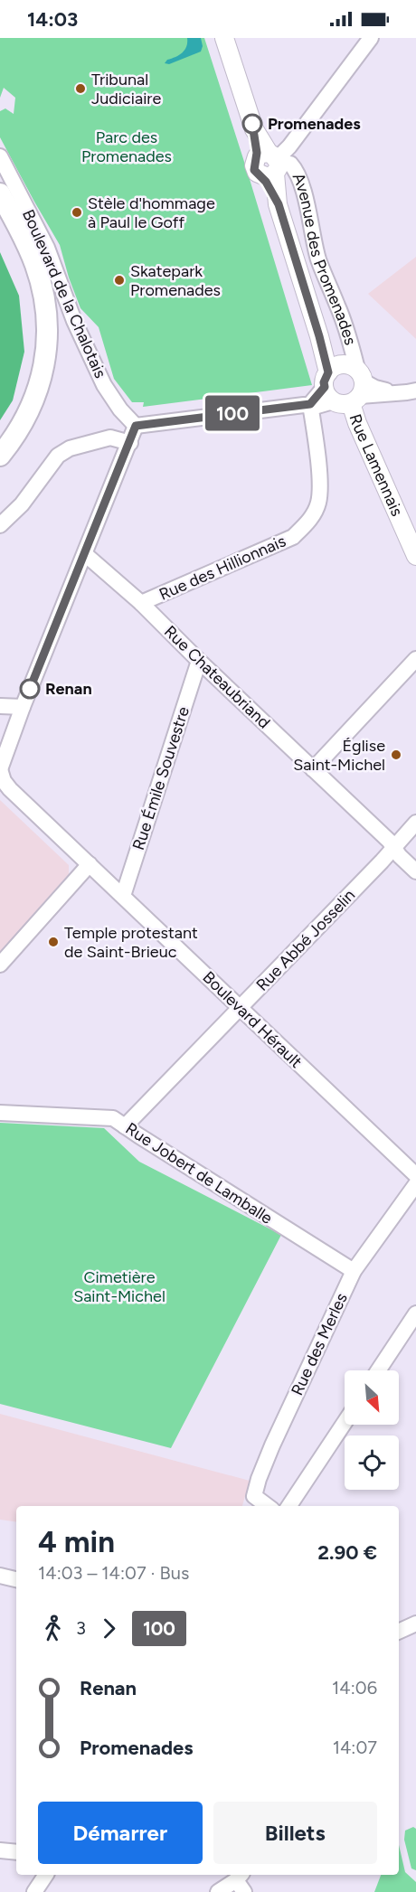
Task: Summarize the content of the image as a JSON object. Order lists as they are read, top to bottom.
{
  "streets": {
    "street": [
      "Avenue des Promenades",
      "Boulevard de la Chalotais",
      "Rue Lamennais",
      "Rue des Hillionnais",
      "Rue Chateaubriand",
      "Rue Émile Souvestre",
      "Rue Abbé Josselin",
      "Boulevard Hérault",
      "Rue Jobert de Lamballe",
      "Rue des Merles"
    ]
  },
  "crossings": [
    ["Avenue des Promenades", "Rue Lamennais"],
    ["Rue des Hillionnais", "Rue Chateaubriand"],
    ["Rue Chateaubriand", "Rue Émile Souvestre"],
    ["Rue Chateaubriand", "Rue Abbé Josselin"],
    ["Rue Émile Souvestre", "Boulevard Hérault"],
    ["Rue Abbé Josselin", "Boulevard Hérault"],
    ["Rue Abbé Josselin", "Rue Jobert de Lamballe"],
    ["Rue Jobert de Lamballe", "Rue des Merles"]
  ],
  "parks": ["Parc des Promenades", "Cimetière Saint-Michel"],
  "places": [
    "Tribunal Judiciaire",
    "Promenades",
    "Stèle d'hommage à Paul le Goff",
    "Skatepark Promenades",
    "Renan",
    "Église Saint-Michel",
    "Temple protestant de Saint-Brieuc"
  ],
  "lines": ["bus line 100"],
  "north": "bottom right",
  "page": {
    "status": "14:03",
    "on_map": "100",
    "heading": ["4 min", "14:03 – 14:07 · Bus", "2.90 €"],
    "legs": ["3", "100"],
    "list": [
      {
        "name": "Renan",
        "value": "14:06"
      },
      {
        "name": "Promenades",
        "value": "14:07"
      }
    ],
    "buttons": ["Démarrer", "Billets"]
  }
}
